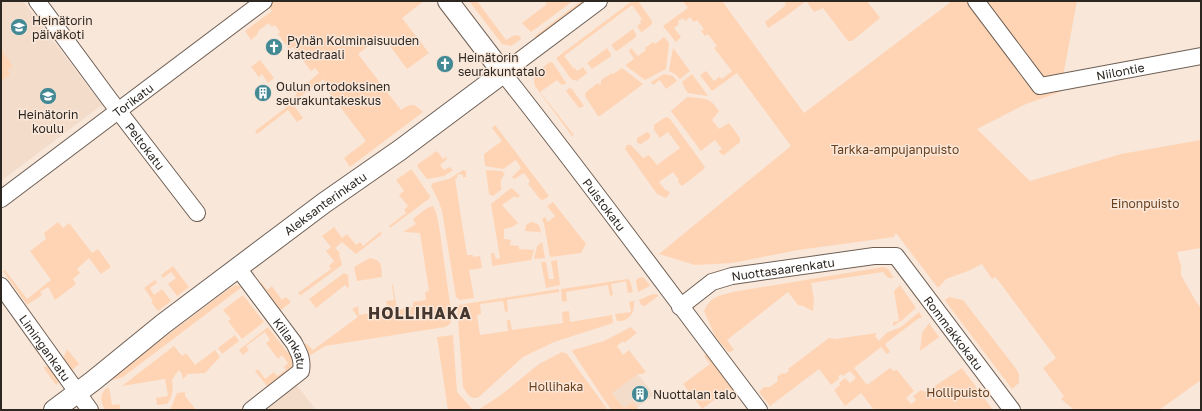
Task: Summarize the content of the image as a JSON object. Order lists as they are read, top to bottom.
{
  "streets": {
    "main road": ["Aleksanterinkatu", "Puistokatu"],
    "street": [
      "Niilontie",
      "Torikatu",
      "Peltokatu",
      "Nuottasaarenkatu",
      "Rommakkokatu",
      "Kiilankatu",
      "Limingankatu"
    ]
  },
  "crossings": [
    ["Torikatu", "Peltokatu"],
    ["Aleksanterinkatu", "Puistokatu"],
    ["Aleksanterinkatu", "Kiilankatu"],
    ["Aleksanterinkatu", "Limingankatu"],
    ["Puistokatu", "Nuottasaarenkatu"],
    ["Nuottasaarenkatu", "Rommakkokatu"]
  ],
  "districts": ["HOLLIHAKA"],
  "parks": [
    "Tarkka-ampujanpuisto",
    "Einonpuisto",
    "Hollihaka",
    "Hollipuisto"
  ],
  "places": {
    "school or university": ["Heinätorin päiväkoti", "Heinätorin koulu"],
    "church": ["Pyhän Kolminaisuuden katedraali", "Heinätorin seurakuntatalo"],
    "building": ["Oulun ortodoksinen seurakuntakeskus", "Nuottalan talo"]
  }
}
